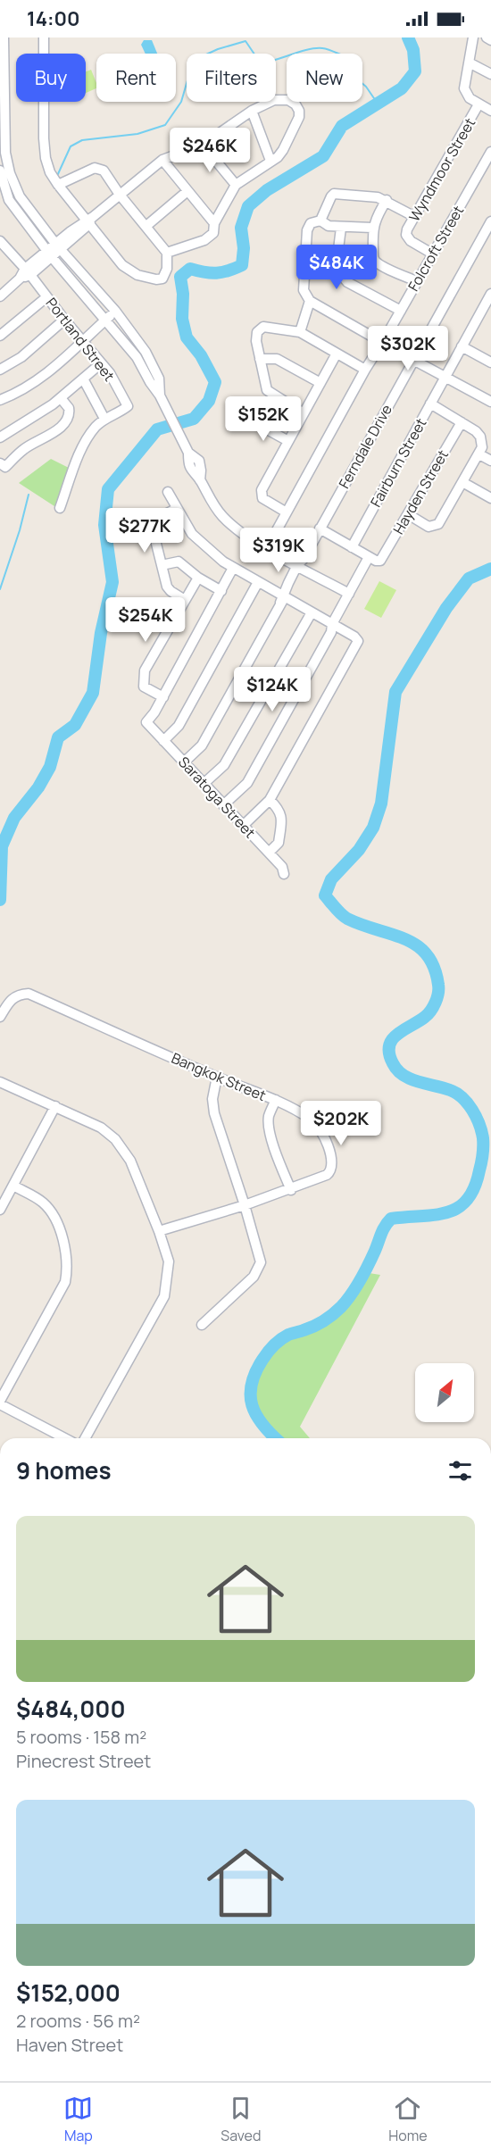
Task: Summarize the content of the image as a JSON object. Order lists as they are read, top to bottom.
{
  "streets": {
    "street": [
      "Wyndmoor Street",
      "Folcroft Street",
      "Portland Street",
      "Ferndale Drive",
      "Fairburn Street",
      "Hayden Street",
      "Saratoga Street",
      "Bangkok Street"
    ]
  },
  "crossings": [
    ["Wyndmoor Street", "Folcroft Street"],
    ["Ferndale Drive", "Saratoga Street"]
  ],
  "north": "top right",
  "page": {
    "status": "14:00",
    "chip": [
      "Buy",
      "Rent",
      "Filters",
      "New"
    ],
    "price": [
      "$246K",
      "$484K",
      "$302K",
      "$152K",
      "$277K",
      "$319K",
      "$254K",
      "$124K",
      "$202K"
    ],
    "heading": "9 homes",
    "list": [
      {
        "name": "$484,000",
        "note": "5 rooms · 158 m² · Pinecrest Street"
      },
      {
        "name": "$152,000",
        "note": "2 rooms · 56 m² · Haven Street"
      }
    ],
    "tabs": ["Map", "Saved", "Home"]
  }
}
